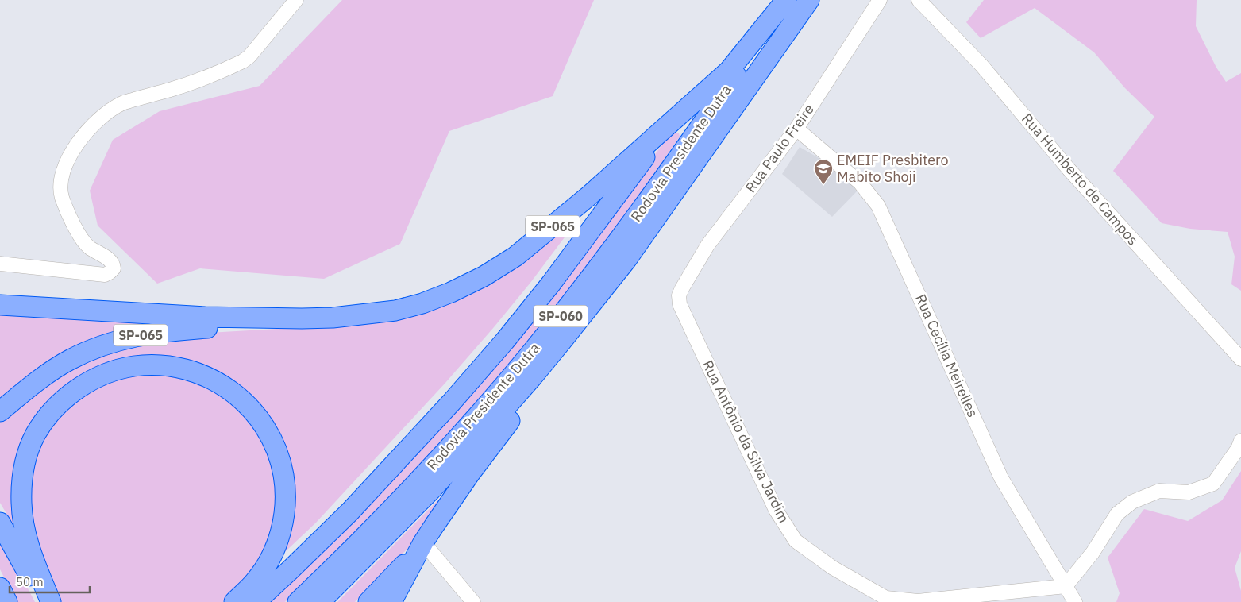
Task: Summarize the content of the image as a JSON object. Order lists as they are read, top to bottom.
{
  "streets": {
    "highway": ["Rodovia Presidente Dutra", "SP-065", "SP-060"],
    "street": [
      "Rua Paulo Freire",
      "Rua Humberto de Campos",
      "Rua Cecília Meirelles",
      "Rua Antônio da Silva Jardim"
    ]
  },
  "crossings": [
    ["Rua Paulo Freire", "Rua Cecília Meirelles"],
    ["Rua Paulo Freire", "Rua Antônio da Silva Jardim"],
    ["Rodovia Presidente Dutra", "SP-060"],
    ["Rua Cecília Meirelles", "Rua Antônio da Silva Jardim"]
  ],
  "places": {
    "school or university": ["EMEIF Presbitero Mabito Shoji"]
  },
  "scale_bar": "50 m"
}
